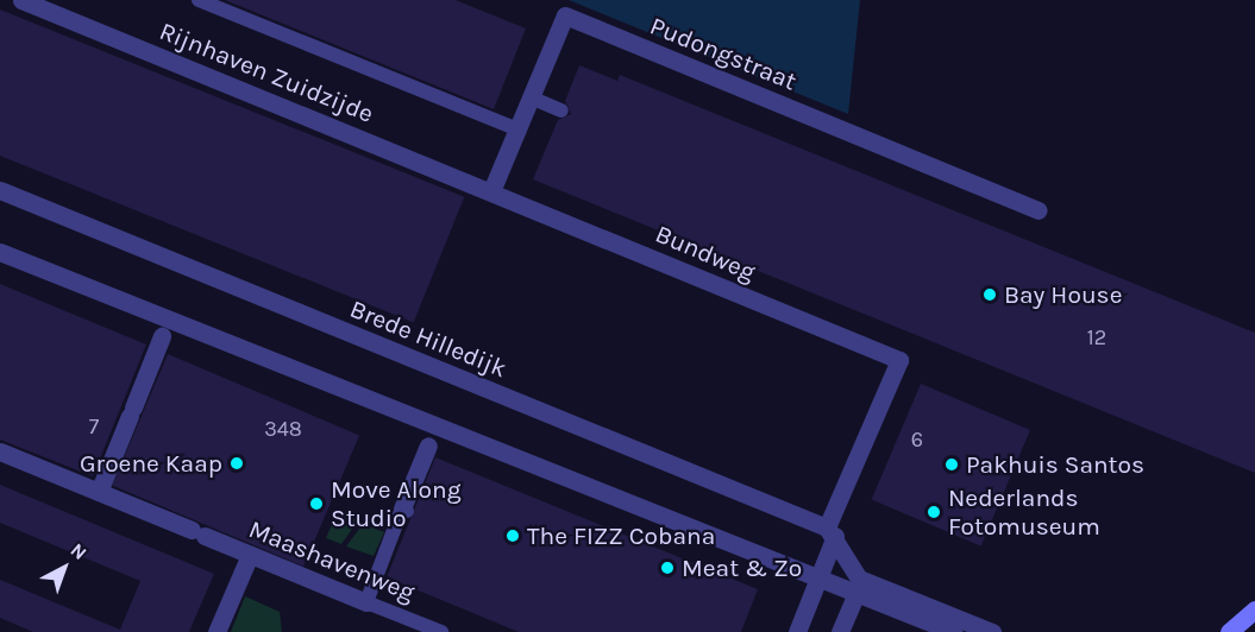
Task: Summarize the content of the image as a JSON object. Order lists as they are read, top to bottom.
{
  "streets": {
    "street": [
      "Pudongstraat",
      "Rijnhaven Zuidzijde",
      "Bundweg",
      "Brede Hilledijk",
      "Maashavenweg"
    ]
  },
  "crossings": [
    ["Pudongstraat", "Rijnhaven Zuidzijde"],
    ["Pudongstraat", "Bundweg"],
    ["Rijnhaven Zuidzijde", "Bundweg"],
    ["Bundweg", "Brede Hilledijk"]
  ],
  "places": [
    "Bay House",
    "Groene Kaap",
    "Pakhuis Santos",
    "Move Along Studio",
    "Nederlands Fotomuseum",
    "The FIZZ Cobana",
    "Meat & Zo"
  ],
  "house_numbers": [
    "12",
    "7",
    "348",
    "6"
  ],
  "north": "top right"
}
